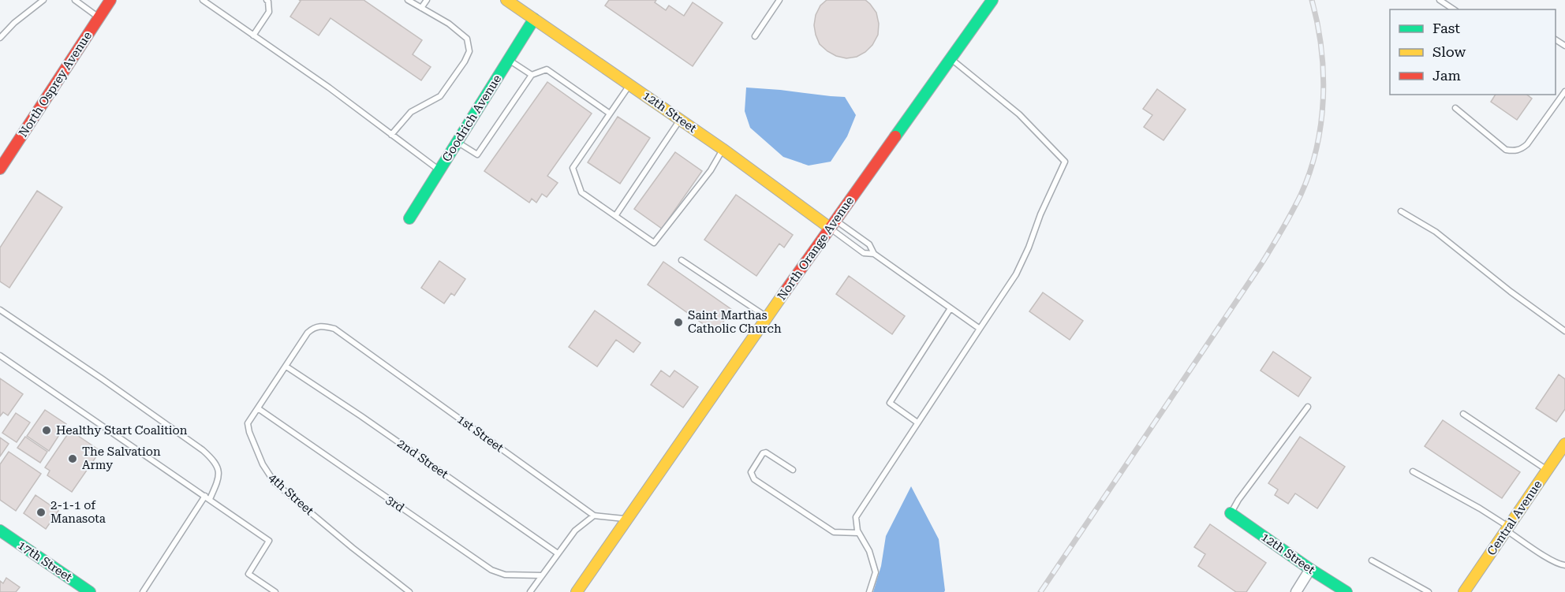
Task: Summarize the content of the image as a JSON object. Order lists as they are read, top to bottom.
{
  "streets": {
    "street": [
      "North Osprey Avenue",
      "12th Street",
      "Goodrich Avenue",
      "North Orange Avenue",
      "Central Avenue",
      "17th Street"
    ],
    "lane": [
      "1st Street",
      "2nd Street",
      "4th Street",
      "3rd"
    ]
  },
  "crossings": [
    ["12th Street", "Goodrich Avenue"],
    ["12th Street", "North Orange Avenue"],
    ["1st Street", "4th Street"],
    ["2nd Street", "4th Street"],
    ["4th Street", "3rd"]
  ],
  "places": [
    "Saint Marthas Catholic Church",
    "Healthy Start Coalition",
    "The Salvation Army",
    "2-1-1 of Manasota"
  ],
  "legend": ["Fast", "Slow", "Jam"]
}
